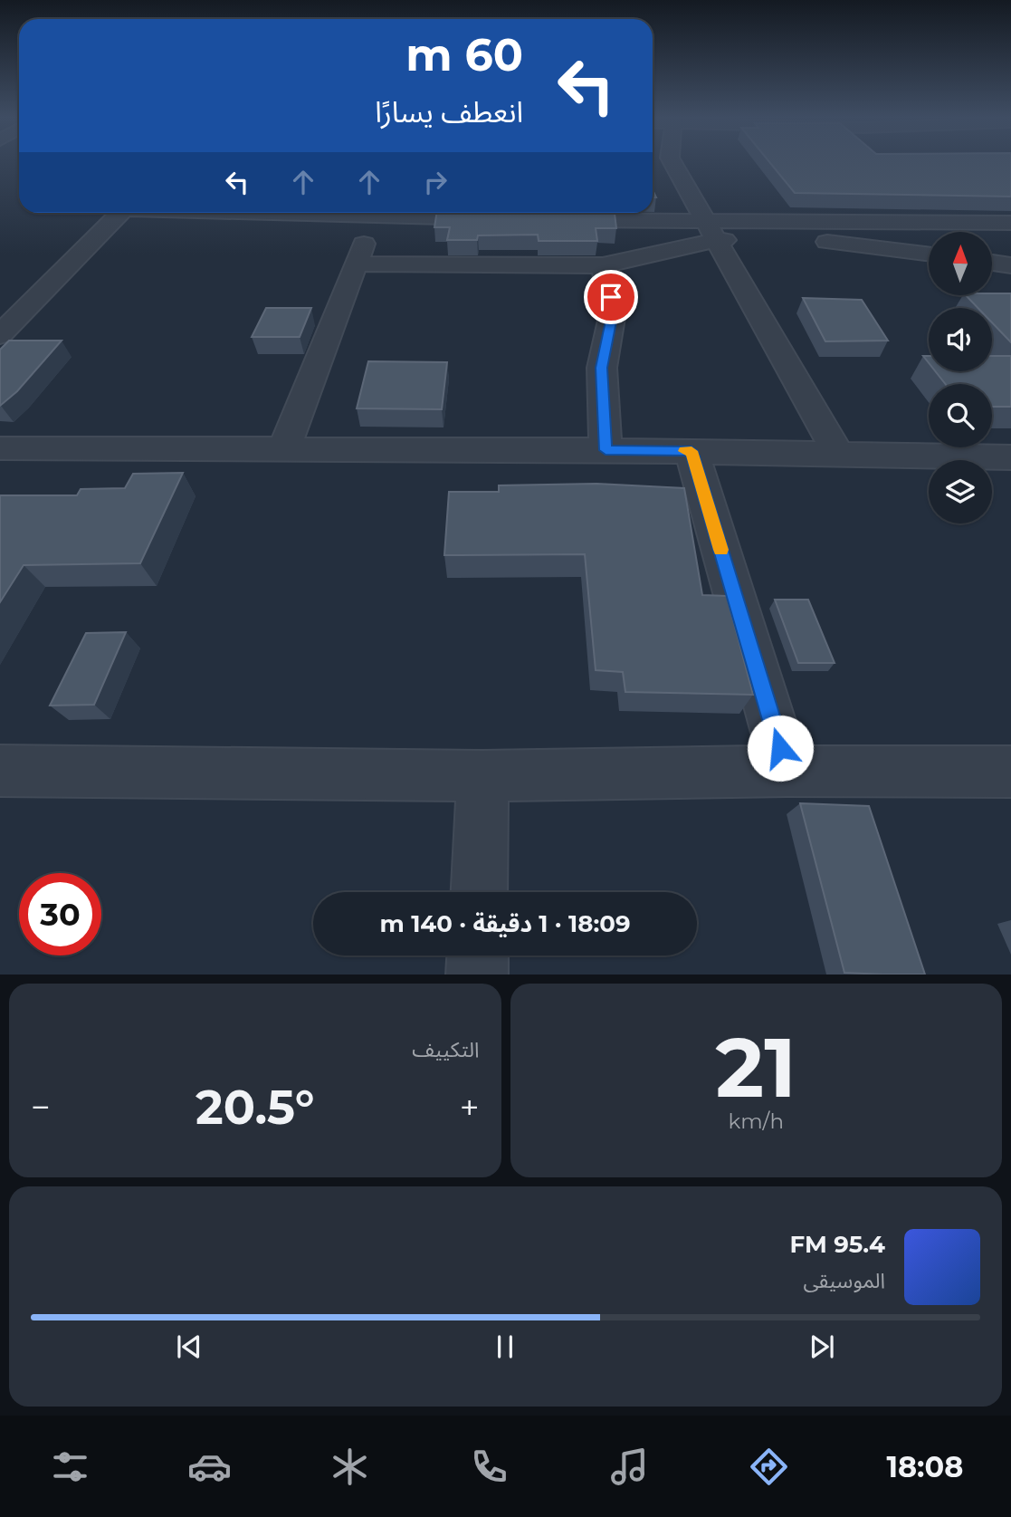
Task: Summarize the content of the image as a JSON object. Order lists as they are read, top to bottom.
{
  "north": "top",
  "page": {
    "turn": ["60 m", "انعطف يسارًا"],
    "limit": "30",
    "trip": "18:09 · 1 دقيقة · 140 m",
    "tile": [
      ["21", "km/h"],
      "التكييف"
    ],
    "heat": ["−", "20.5°", "+"],
    "song": ["95.4 FM", "الموسيقى"],
    "tabs": "18:08"
  }
}
